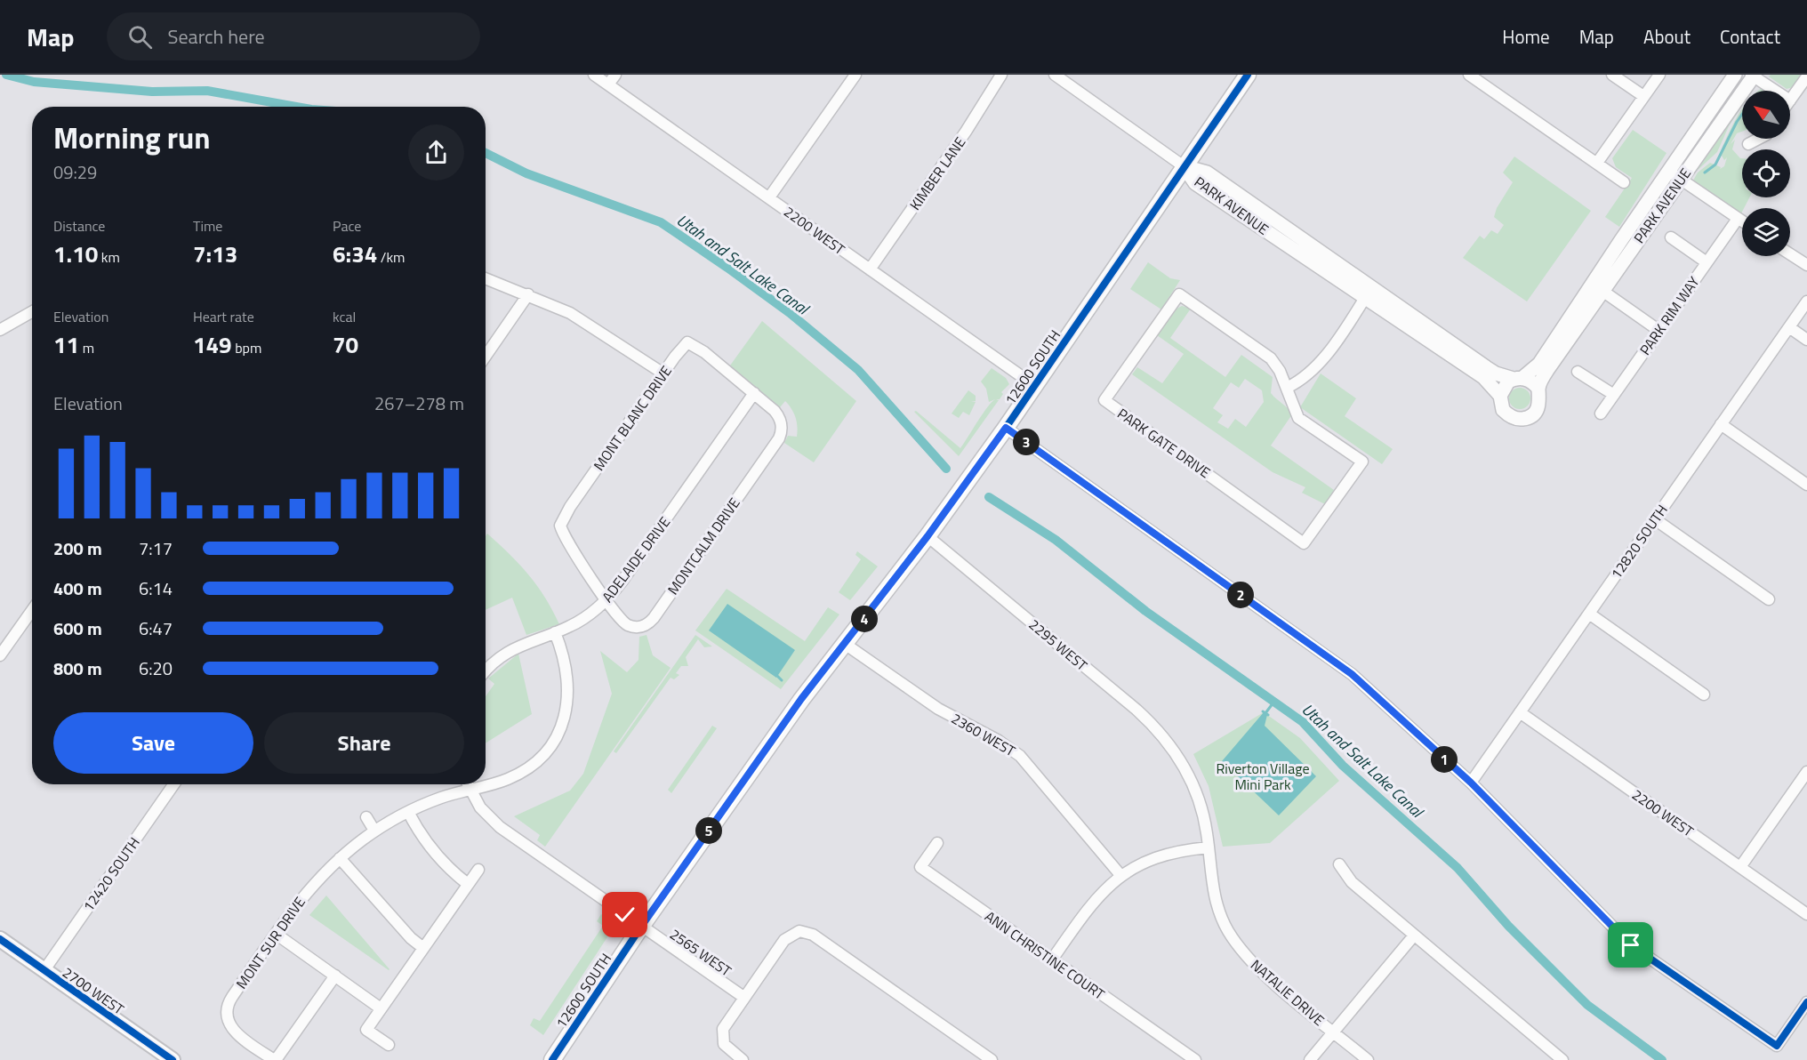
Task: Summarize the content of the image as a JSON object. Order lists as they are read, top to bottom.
{
  "streets": {
    "main road": ["12600 SOUTH", "2700 WEST"],
    "street": [
      "KIMBER LANE",
      "PARK AVENUE",
      "2200 WEST",
      "PARK RIM WAY",
      "MONT BLANC DRIVE",
      "PARK GATE DRIVE",
      "12820 SOUTH",
      "MONTCALM DRIVE",
      "ADELAIDE DRIVE",
      "2295 WEST",
      "2360 WEST",
      "12420 SOUTH",
      "MONT SUR DRIVE",
      "2565 WEST",
      "ANN CHRISTINE COURT",
      "NATALIE DRIVE"
    ]
  },
  "crossings": [
    ["KIMBER LANE", "2200 WEST"],
    ["PARK AVENUE", "12600 SOUTH"],
    ["2200 WEST", "12600 SOUTH"],
    ["2200 WEST", "12820 SOUTH"],
    ["12600 SOUTH", "2295 WEST"],
    ["12600 SOUTH", "2360 WEST"],
    ["12600 SOUTH", "2565 WEST"],
    ["MONT BLANC DRIVE", "MONTCALM DRIVE"],
    ["MONT BLANC DRIVE", "ADELAIDE DRIVE"],
    ["MONTCALM DRIVE", "ADELAIDE DRIVE"],
    ["ADELAIDE DRIVE", "MONT SUR DRIVE"],
    ["2295 WEST", "NATALIE DRIVE"],
    ["12420 SOUTH", "2700 WEST"],
    ["MONT SUR DRIVE", "2565 WEST"]
  ],
  "water": ["Utah and Salt Lake Canal"],
  "parks": ["Riverton Village Mini Park"],
  "north": "top left",
  "page": {
    "header": "Map",
    "search": "Search here",
    "nav": [
      "Home",
      "Map",
      "About",
      "Contact"
    ],
    "heading": ["Morning run", "09:29"],
    "stats": [
      ["Distance", "1.10 km"],
      ["Time", "7:13"],
      ["Pace", "6:34 /km"],
      ["Elevation", "11 m"],
      ["Heart rate", "149 bpm"],
      ["kcal", "70"]
    ],
    "chart": ["Elevation", "267–278 m"],
    "pins": [
      "3",
      "2",
      "4",
      "1",
      "5"
    ],
    "list": [
      {
        "name": "200 m",
        "note": "7:17"
      },
      {
        "name": "400 m",
        "note": "6:14"
      },
      {
        "name": "600 m",
        "note": "6:47"
      },
      {
        "name": "800 m",
        "note": "6:20"
      }
    ],
    "buttons": ["Save", "Share"]
  }
}
